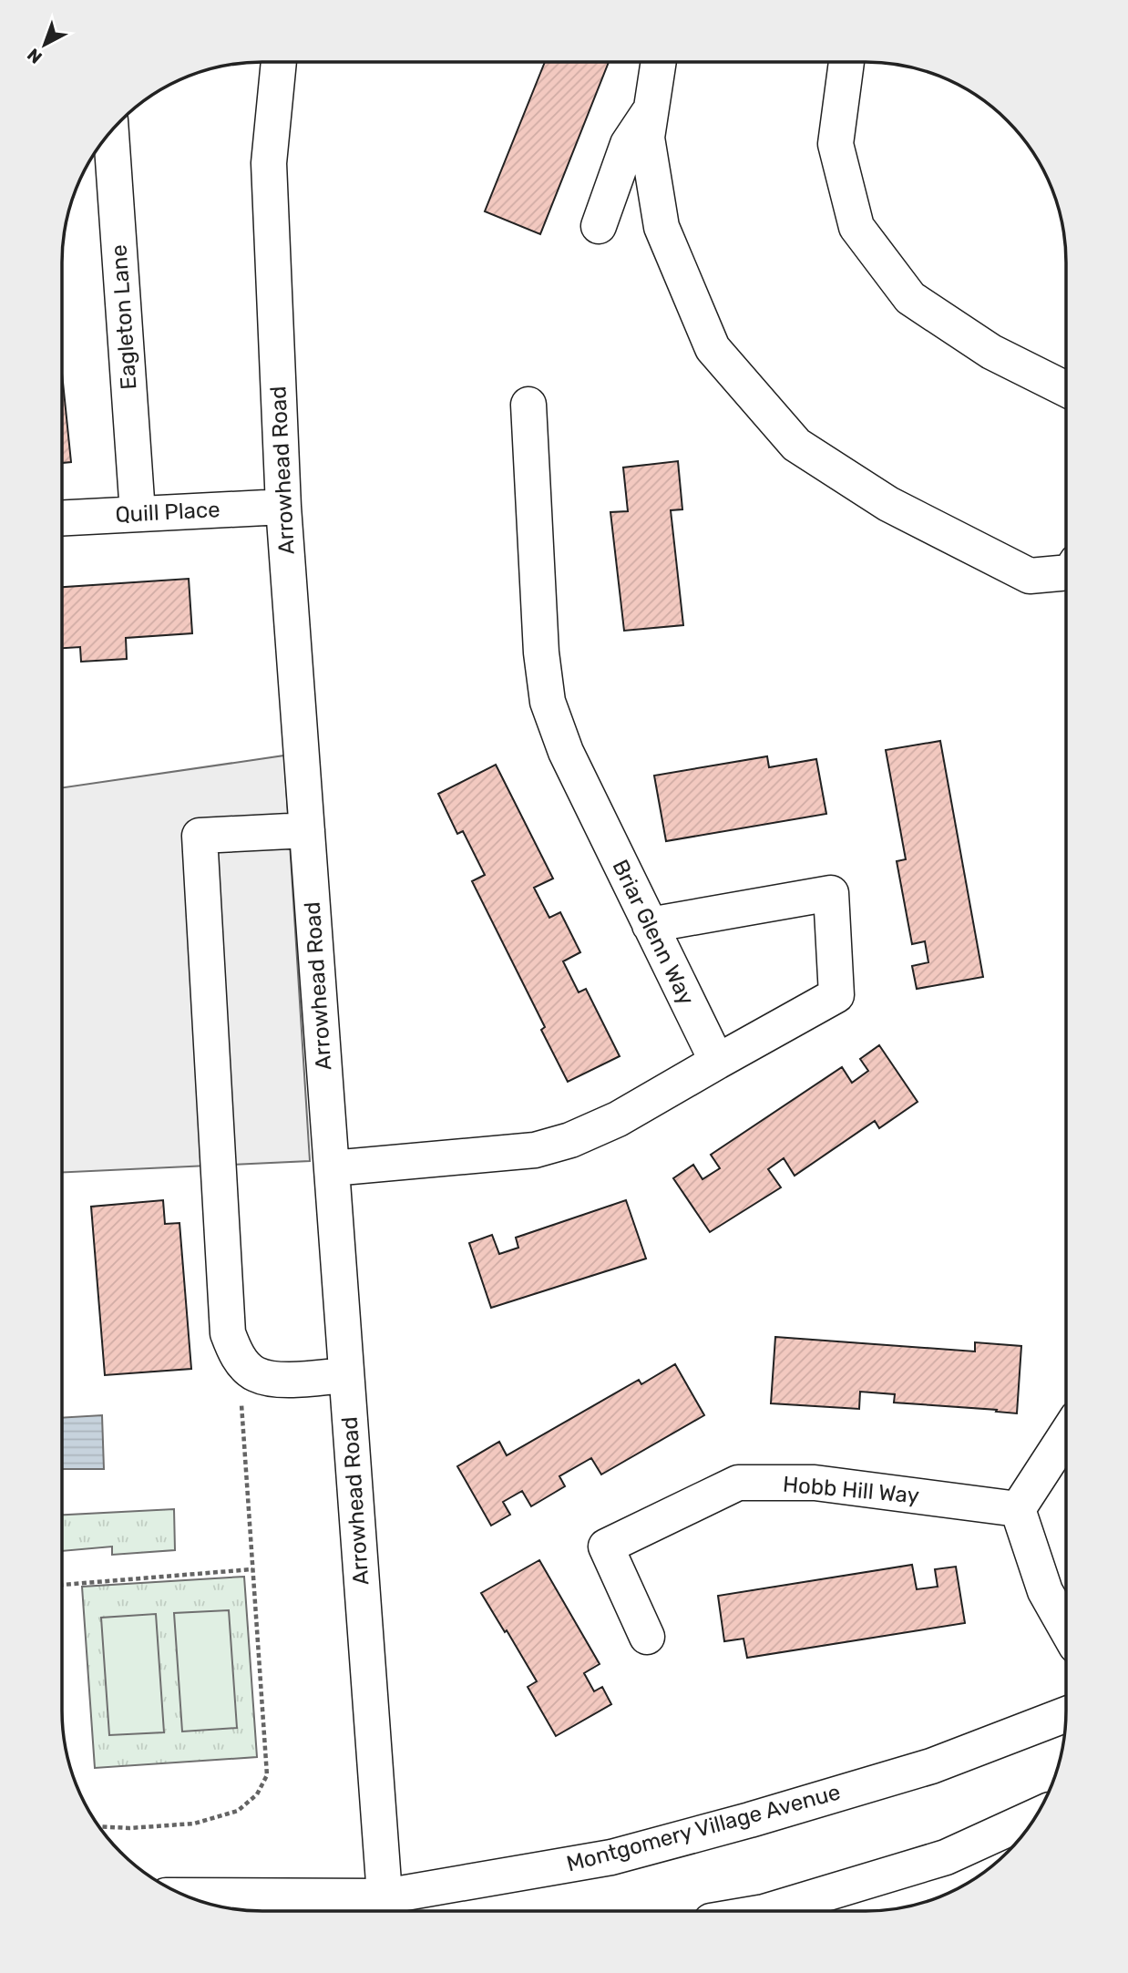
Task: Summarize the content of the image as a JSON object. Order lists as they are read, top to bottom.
{
  "streets": {
    "street": [
      "Eagleton Lane",
      "Arrowhead Road",
      "Quill Place",
      "Briar Glenn Way",
      "Hobb Hill Way",
      "Montgomery Village Avenue"
    ]
  },
  "crossings": [
    ["Eagleton Lane", "Quill Place"],
    ["Arrowhead Road", "Quill Place"],
    ["Arrowhead Road", "Montgomery Village Avenue"]
  ],
  "north": "bottom left"
}
